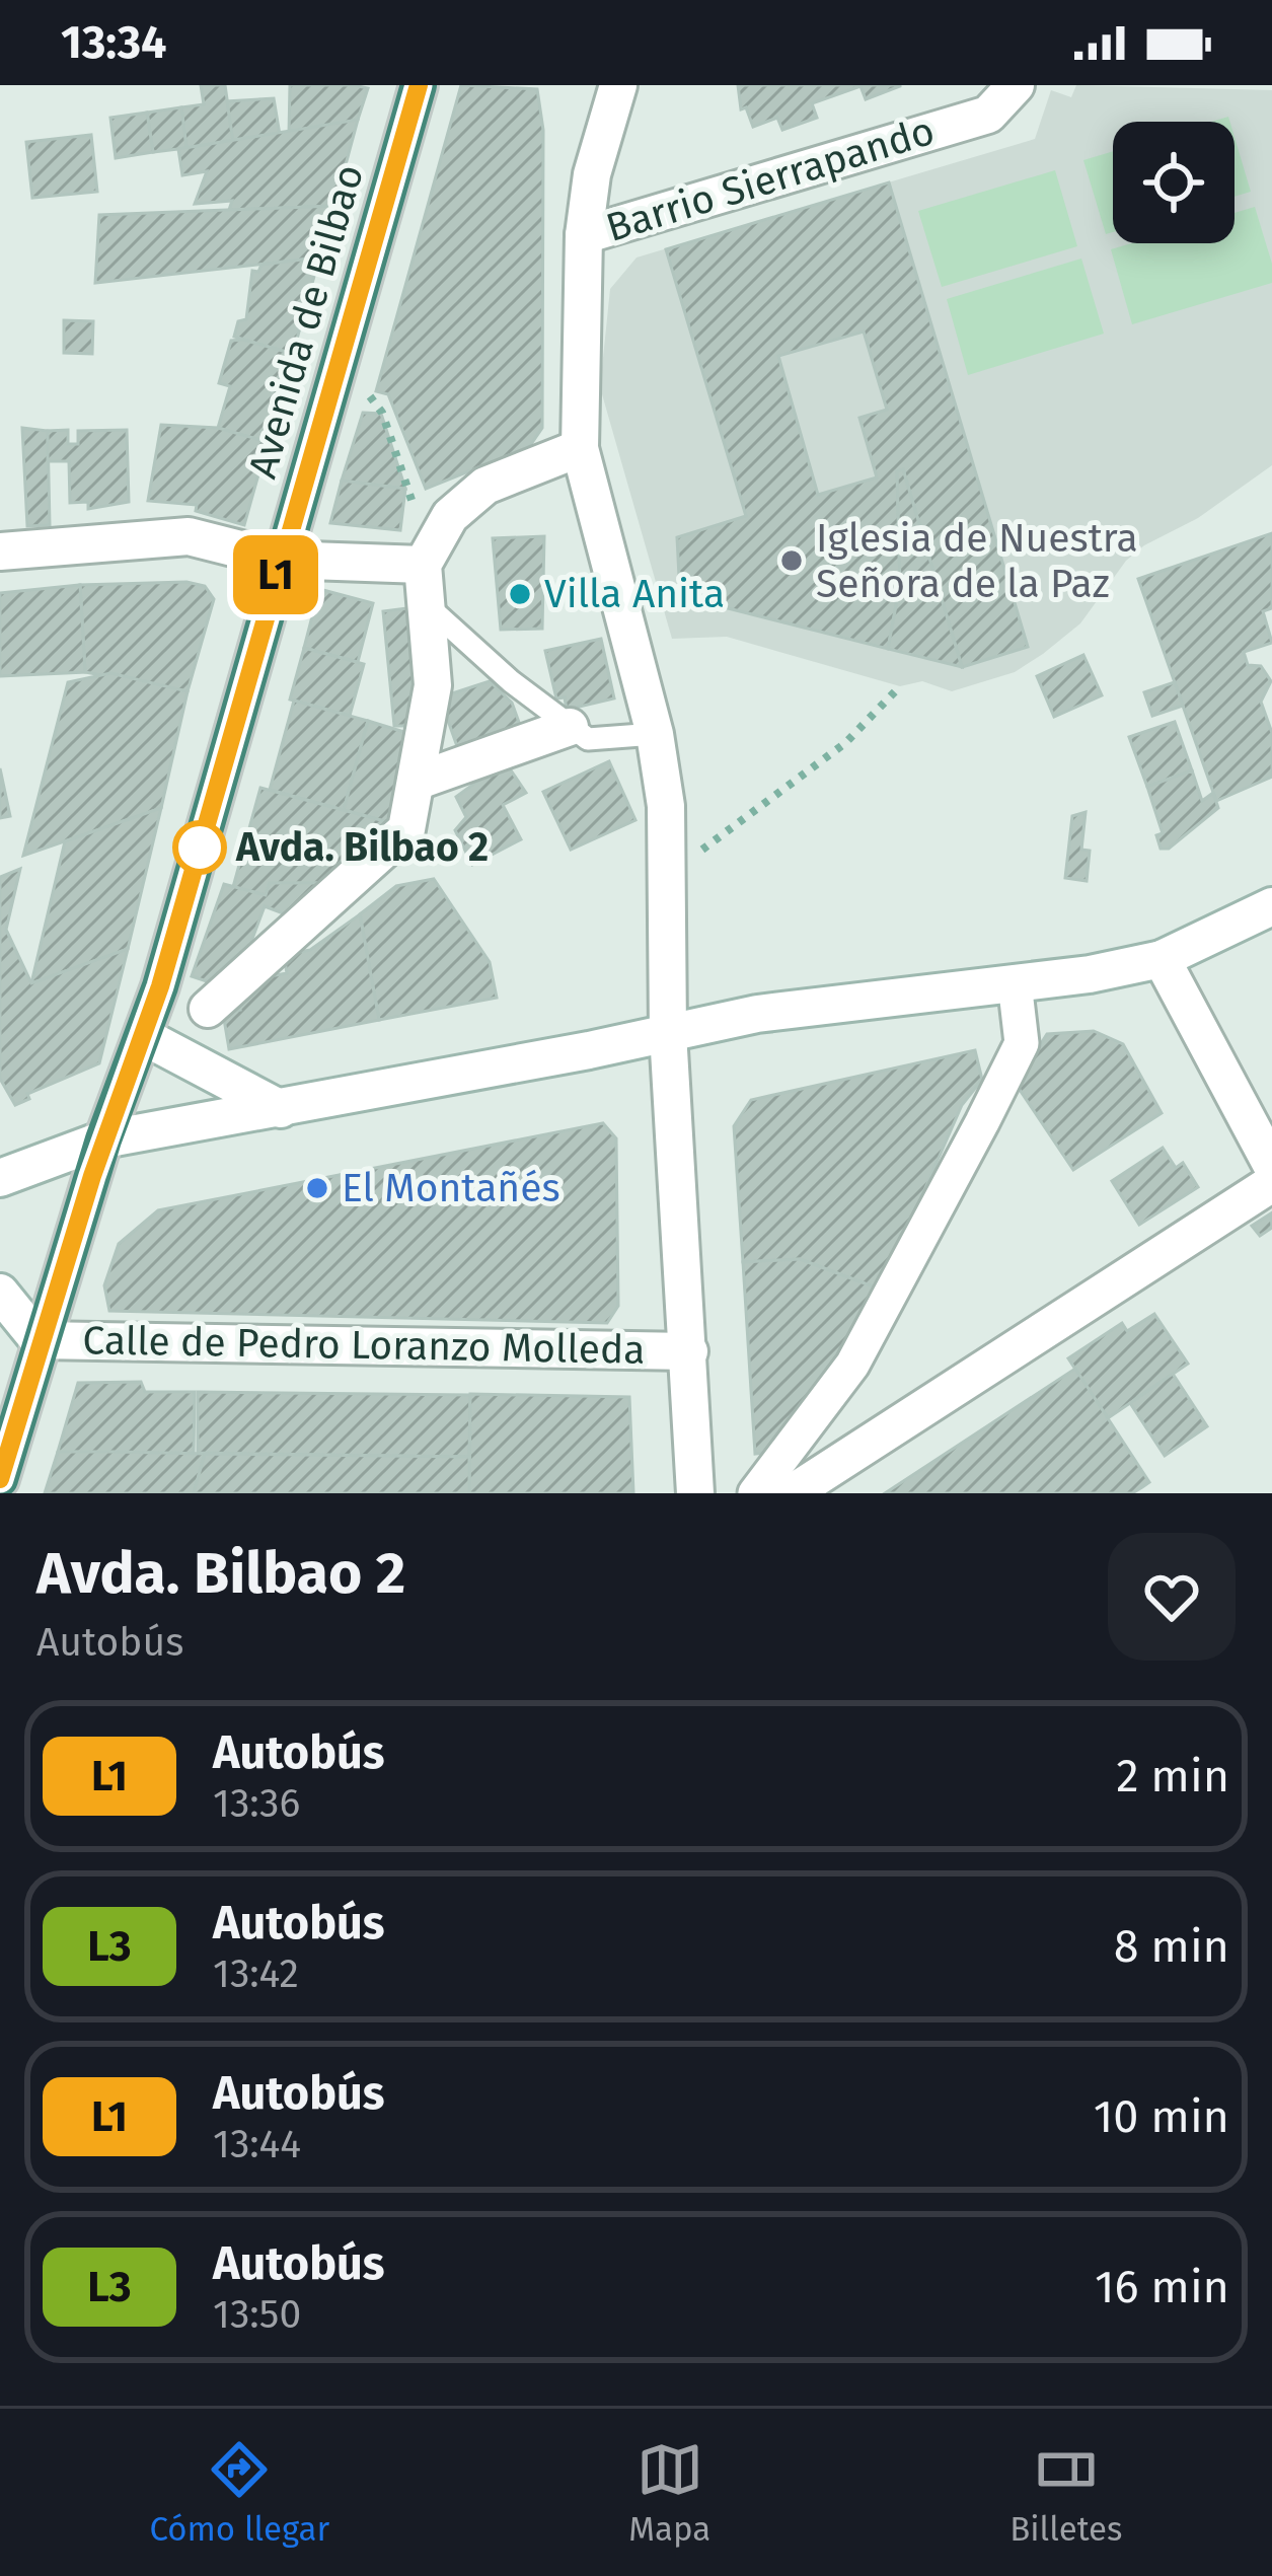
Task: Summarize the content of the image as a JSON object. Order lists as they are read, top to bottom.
{
  "streets": {
    "highway": ["Avenida de Bilbao"],
    "street": ["Barrio Sierrapando", "Calle de Pedro Loranzo Molleda"]
  },
  "crossings": [
    ["Avenida de Bilbao", "Calle de Pedro Loranzo Molleda"]
  ],
  "places": [
    "Iglesia de Nuestra Señora de la Paz",
    "Villa Anita",
    "Avda. Bilbao 2",
    "El Montañés"
  ],
  "lines": ["bus line L1"],
  "page": {
    "status": "13:34",
    "on_map": "L1",
    "heading": ["Avda. Bilbao 2", "Autobús"],
    "list": [
      {
        "mark": "L1",
        "name": "Autobús",
        "note": "13:36",
        "value": "2 min"
      },
      {
        "mark": "L3",
        "name": "Autobús",
        "note": "13:42",
        "value": "8 min"
      },
      {
        "mark": "L1",
        "name": "Autobús",
        "note": "13:44",
        "value": "10 min"
      },
      {
        "mark": "L3",
        "name": "Autobús",
        "note": "13:50",
        "value": "16 min"
      }
    ],
    "tabs": ["Cómo llegar", "Mapa", "Billetes"]
  }
}
